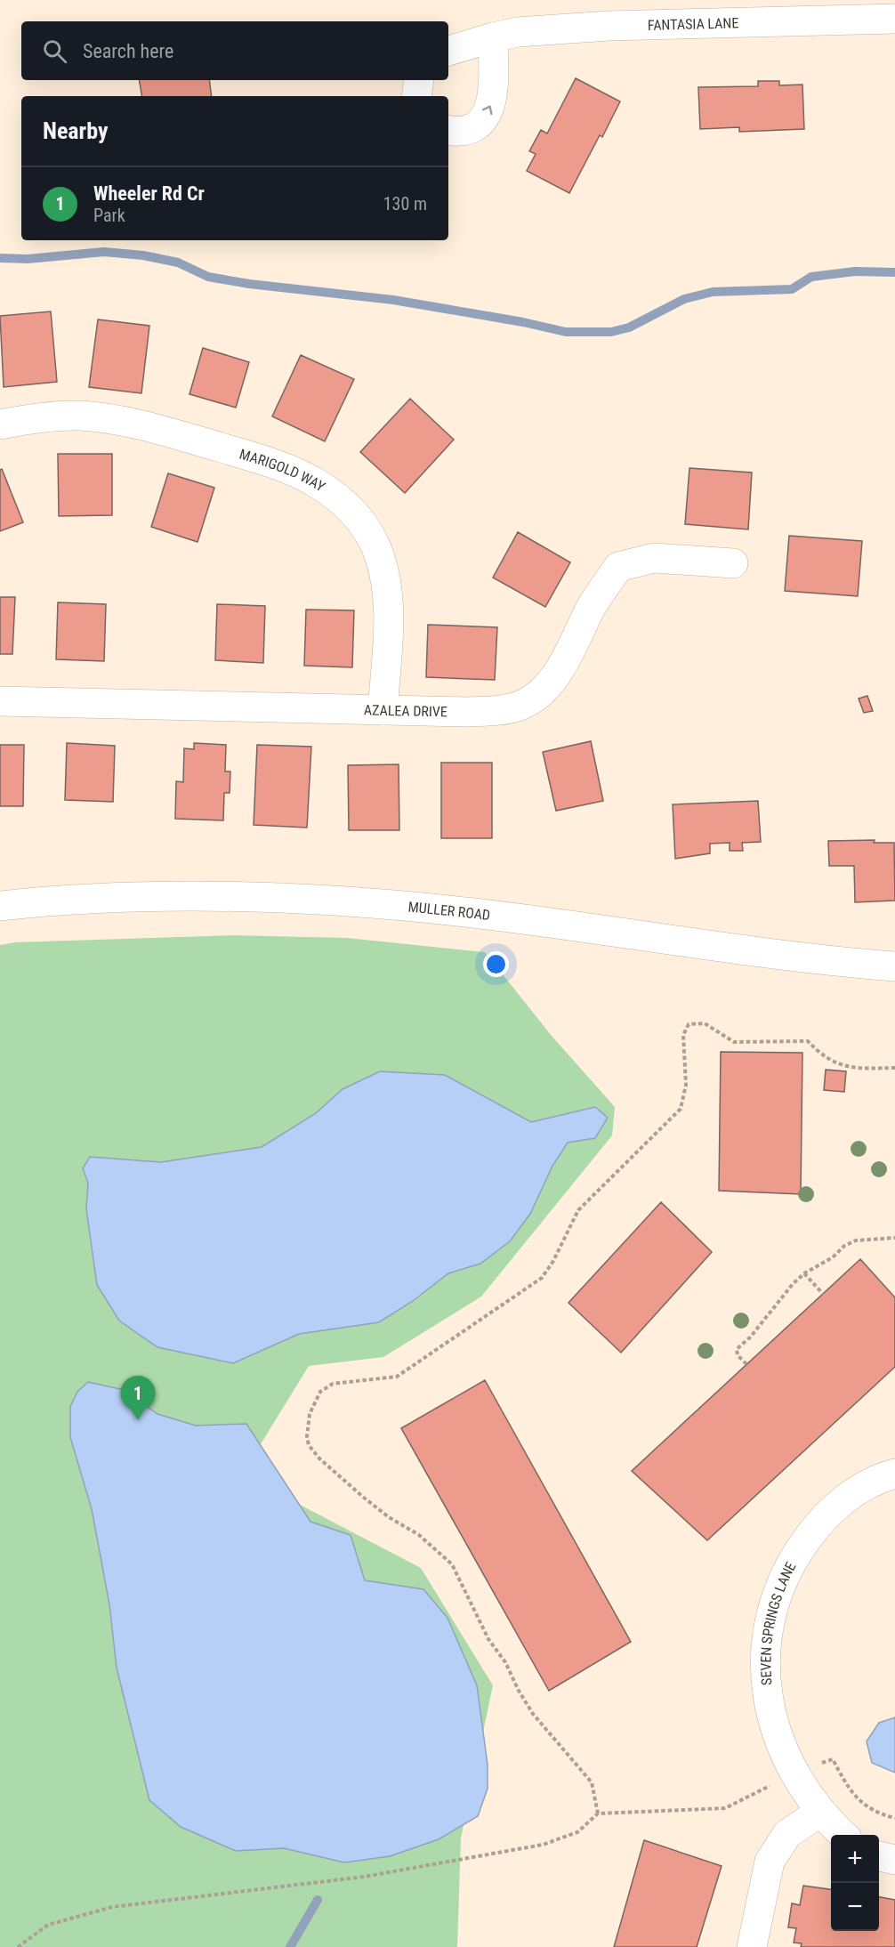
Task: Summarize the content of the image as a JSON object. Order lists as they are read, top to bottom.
{
  "streets": {
    "street": [
      "FANTASIA LANE",
      "MARIGOLD WAY",
      "AZALEA DRIVE",
      "MULLER ROAD",
      "SEVEN SPRINGS LANE"
    ]
  },
  "crossings": [
    ["MARIGOLD WAY", "AZALEA DRIVE"]
  ],
  "page": {
    "search": "Search here",
    "heading": "Nearby",
    "list": [
      {
        "mark": "1",
        "name": "Wheeler Rd Cr",
        "note": "Park",
        "value": "130 m"
      }
    ],
    "pins": "1",
    "map_buttons": ["+", "−"]
  }
}
